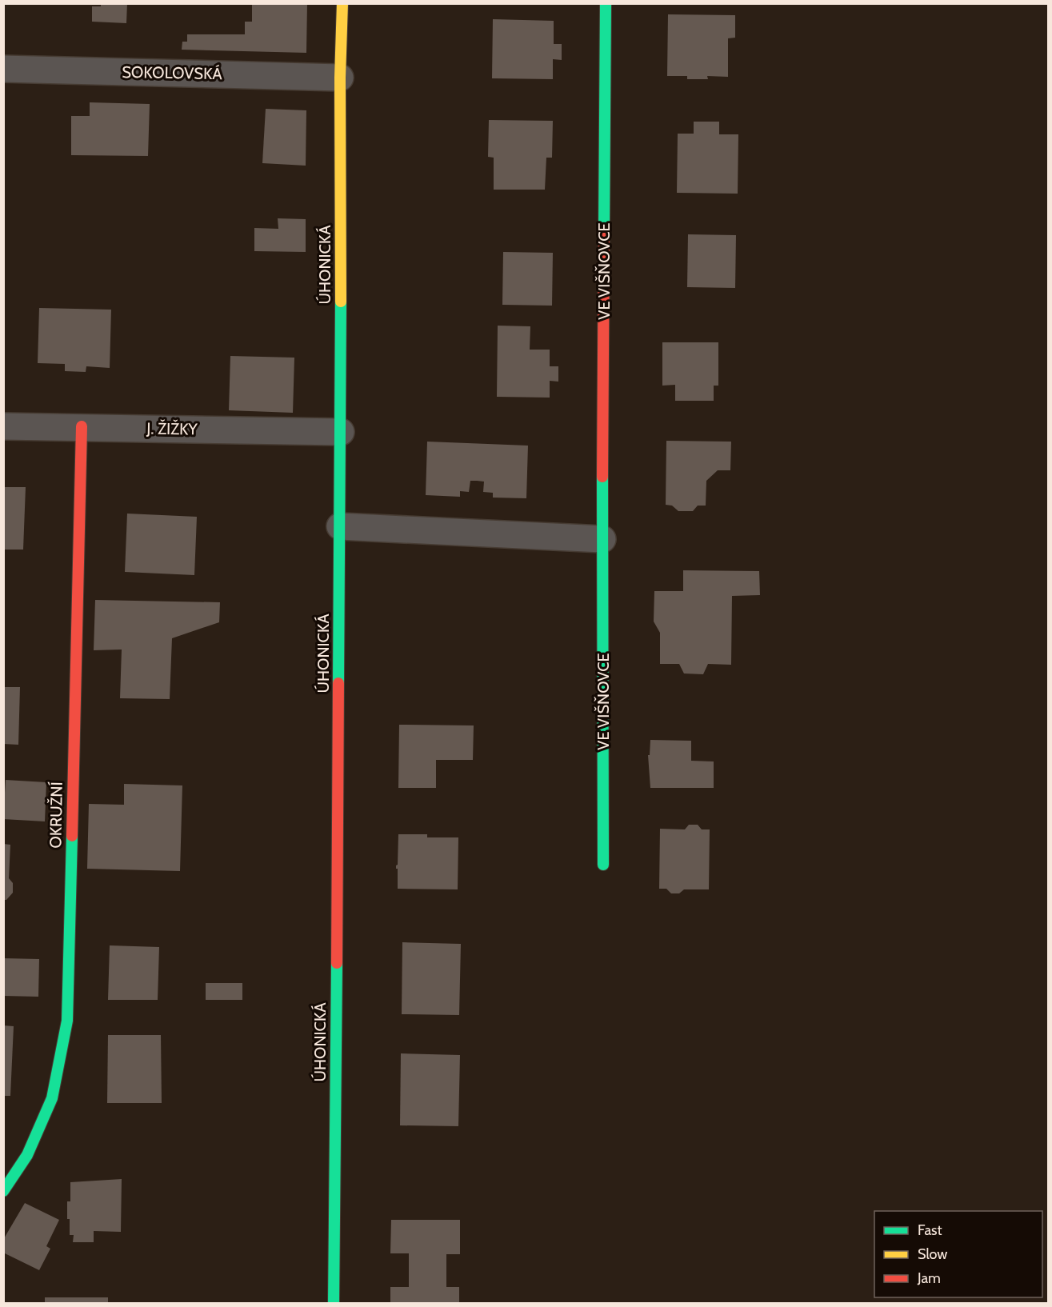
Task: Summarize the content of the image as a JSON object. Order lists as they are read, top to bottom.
{
  "streets": {
    "street": [
      "SOKOLOVSKÁ",
      "ÚHONICKÁ",
      "VE VIŠŇOVCE",
      "J. ŽIŽKY",
      "OKRUŽNÍ"
    ]
  },
  "crossings": [
    ["SOKOLOVSKÁ", "ÚHONICKÁ"],
    ["ÚHONICKÁ", "J. ŽIŽKY"],
    ["J. ŽIŽKY", "OKRUŽNÍ"]
  ],
  "legend": ["Fast", "Slow", "Jam"]
}
